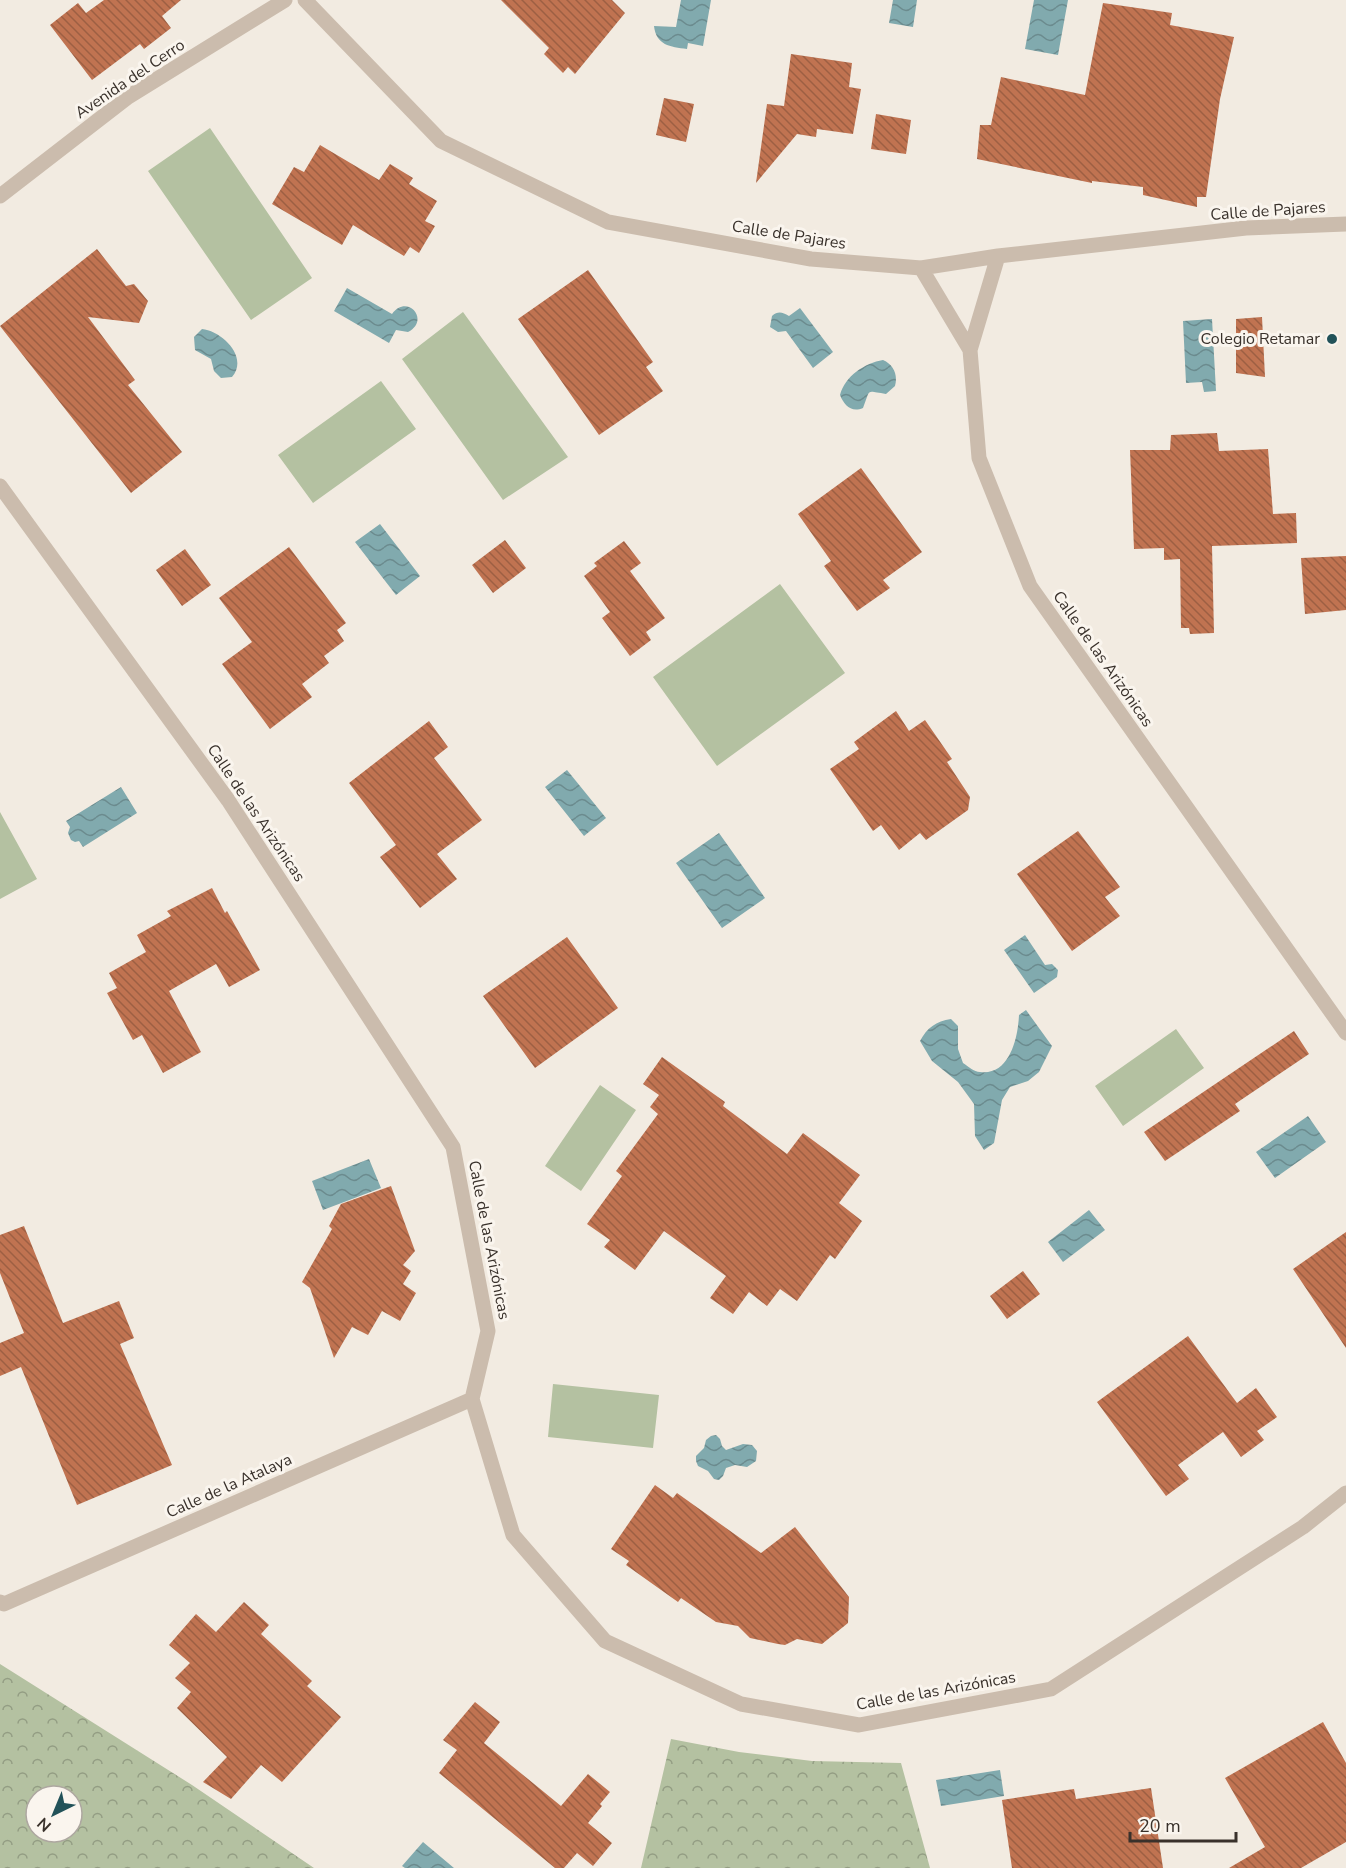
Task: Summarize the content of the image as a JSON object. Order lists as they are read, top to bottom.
{
  "streets": {
    "street": [
      "Avenida del Cerro",
      "Calle de Pajares",
      "Calle de las Arizónicas",
      "Calle de la Atalaya"
    ]
  },
  "crossings": [
    ["Calle de Pajares", "Calle de las Arizónicas"],
    ["Calle de las Arizónicas", "Calle de la Atalaya"]
  ],
  "places": ["Colegio Retamar"],
  "scale_bar": "20 m",
  "north": "bottom left"
}
